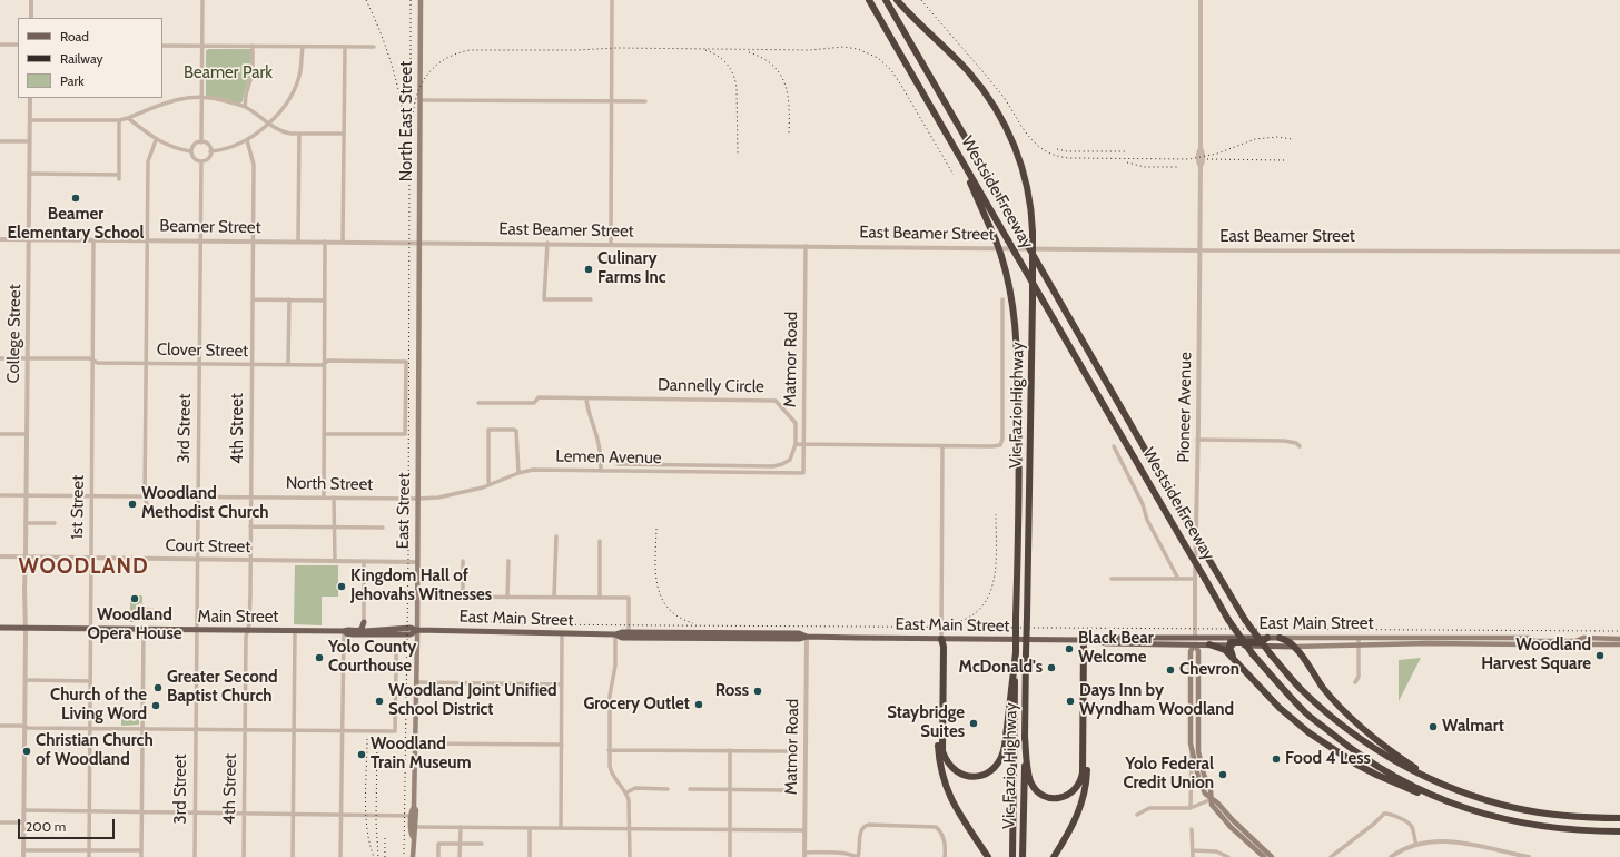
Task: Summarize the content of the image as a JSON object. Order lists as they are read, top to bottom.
{
  "streets": {
    "highway": ["Westside Freeway", "Vic Fazio Highway"],
    "main road": [
      "North East Street",
      "Pioneer Avenue",
      "East Street",
      "Main Street",
      "East Main Street"
    ],
    "street": [
      "Beamer Street",
      "East Beamer Street",
      "College Street",
      "Clover Street",
      "Matmor Road",
      "Dannelly Circle",
      "3rd Street",
      "4th Street",
      "Lemen Avenue",
      "North Street",
      "1st Street",
      "Court Street"
    ]
  },
  "crossings": [
    ["North East Street", "Beamer Street"],
    ["North East Street", "East Beamer Street"],
    ["North East Street", "East Street"],
    ["Westside Freeway", "Vic Fazio Highway"],
    ["Beamer Street", "East Beamer Street"],
    ["Beamer Street", "College Street"],
    ["Beamer Street", "3rd Street"],
    ["Beamer Street", "4th Street"],
    ["Beamer Street", "1st Street"],
    ["Beamer Street", "East Street"],
    ["East Beamer Street", "Matmor Road"],
    ["East Beamer Street", "Pioneer Avenue"],
    ["East Beamer Street", "East Street"],
    ["College Street", "Clover Street"],
    ["College Street", "North Street"],
    ["College Street", "Court Street"],
    ["College Street", "Main Street"],
    ["Clover Street", "3rd Street"],
    ["Clover Street", "4th Street"],
    ["Clover Street", "1st Street"],
    ["Matmor Road", "Lemen Avenue"],
    ["Matmor Road", "East Main Street"],
    ["Pioneer Avenue", "East Main Street"],
    ["3rd Street", "North Street"],
    ["3rd Street", "Court Street"],
    ["3rd Street", "Main Street"],
    ["4th Street", "North Street"],
    ["4th Street", "Court Street"],
    ["4th Street", "Main Street"],
    ["Lemen Avenue", "North Street"],
    ["Lemen Avenue", "East Street"],
    ["North Street", "1st Street"],
    ["North Street", "East Street"],
    ["1st Street", "Court Street"],
    ["1st Street", "Main Street"],
    ["East Street", "Court Street"],
    ["East Street", "Main Street"],
    ["East Street", "East Main Street"],
    ["Main Street", "East Main Street"]
  ],
  "districts": ["WOODLAND"],
  "parks": ["Beamer Park"],
  "places": [
    "Beamer Elementary School",
    "Culinary Farms Inc",
    "Woodland Methodist Church",
    "Kingdom Hall of Jehovahs Witnesses",
    "Woodland Opera House",
    "Black Bear Welcome",
    "Woodland Harvest Square",
    "Yolo County Courthouse",
    "McDonald's",
    "Chevron",
    "Greater Second Baptist Church",
    "Ross",
    "Woodland Joint Unified School District",
    "Days Inn by Wyndham Woodland",
    "Grocery Outlet",
    "Church of the Living Word",
    "Staybridge Suites",
    "Walmart",
    "Christian Church of Woodland",
    "Woodland Train Museum",
    "Food 4 Less",
    "Yolo Federal Credit Union"
  ],
  "legend": ["Road", "Railway", "Park"],
  "scale_bar": "200 m"
}
